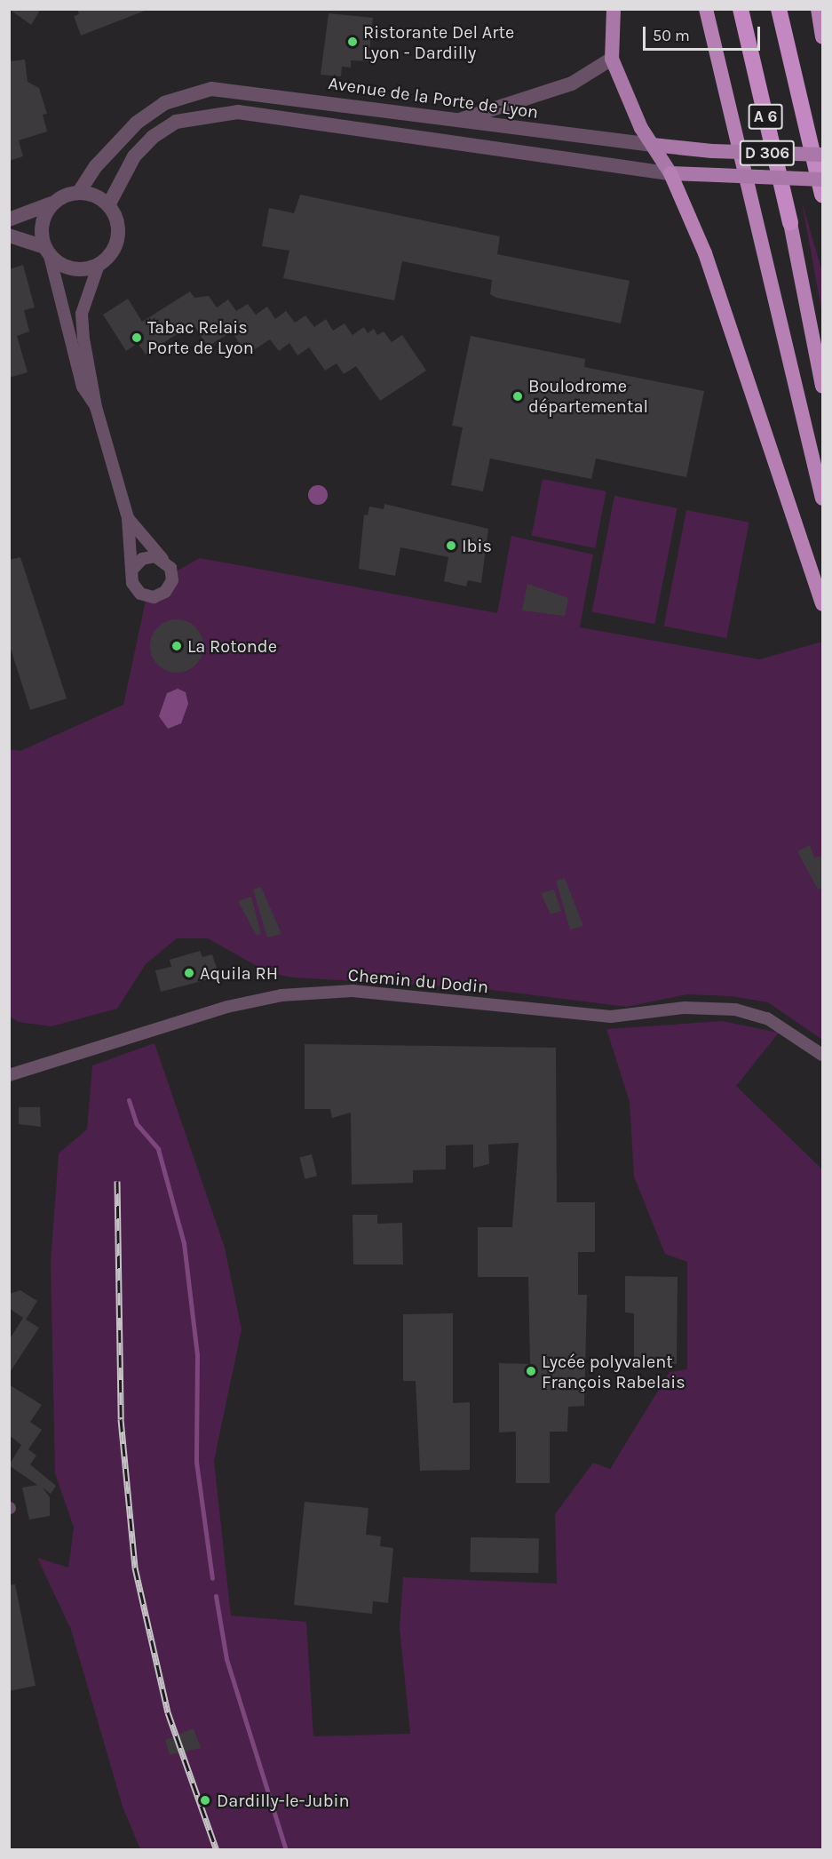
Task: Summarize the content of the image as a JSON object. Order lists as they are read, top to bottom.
{
  "streets": {
    "highway": ["A 6"],
    "main road": ["Avenue de la Porte de Lyon", "D 306"],
    "street": ["Chemin du Dodin"]
  },
  "places": [
    "Ristorante Del Arte Lyon - Dardilly",
    "Tabac Relais Porte de Lyon",
    "Boulodrome départemental",
    "Ibis",
    "La Rotonde",
    "Aquila RH",
    "Lycée polyvalent François Rabelais",
    "Dardilly-le-Jubin"
  ],
  "scale_bar": "50 m"
}
